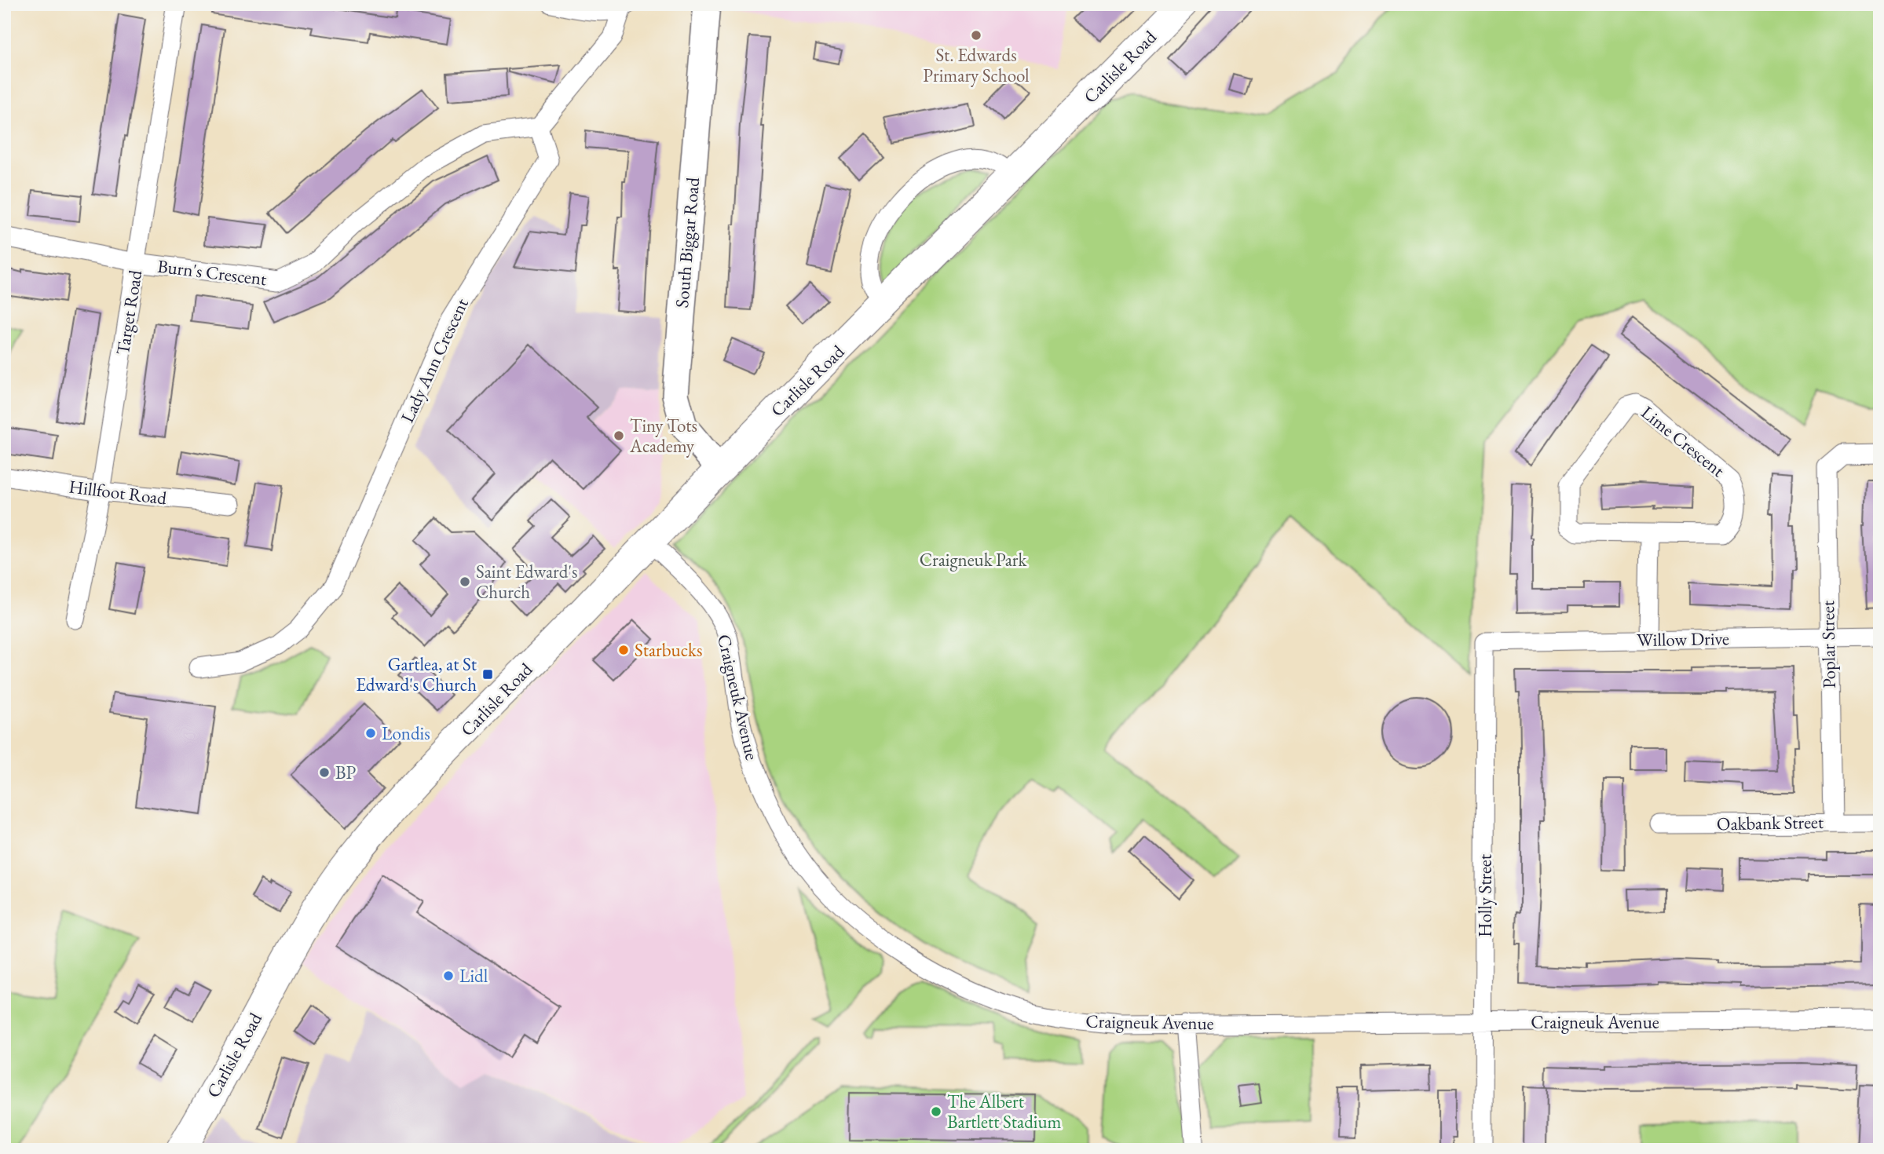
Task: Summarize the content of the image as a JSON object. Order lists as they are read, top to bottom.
{
  "streets": {
    "main road": ["Carlisle Road"],
    "street": [
      "South Biggar Road",
      "Burn's Crescent",
      "Target Road",
      "Lady Ann Crescent",
      "Lime Crescent",
      "Hillfoot Road",
      "Willow Drive",
      "Poplar Street",
      "Craigneuk Avenue",
      "Oakbank Street",
      "Holly Street"
    ]
  },
  "crossings": [
    ["Carlisle Road", "South Biggar Road"],
    ["Carlisle Road", "Craigneuk Avenue"],
    ["Burn's Crescent", "Target Road"],
    ["Burn's Crescent", "Lady Ann Crescent"],
    ["Target Road", "Hillfoot Road"],
    ["Willow Drive", "Poplar Street"],
    ["Willow Drive", "Holly Street"],
    ["Poplar Street", "Oakbank Street"],
    ["Craigneuk Avenue", "Holly Street"]
  ],
  "parks": ["Craigneuk Park"],
  "places": {
    "other": [
      "St. Edwards Primary School",
      "Tiny Tots Academy",
      "Saint Edward's Church",
      "Starbucks",
      "Londis",
      "BP",
      "Lidl",
      "The Albert Bartlett Stadium"
    ],
    "transit": ["Gartlea, at St Edward's Church"]
  }
}
